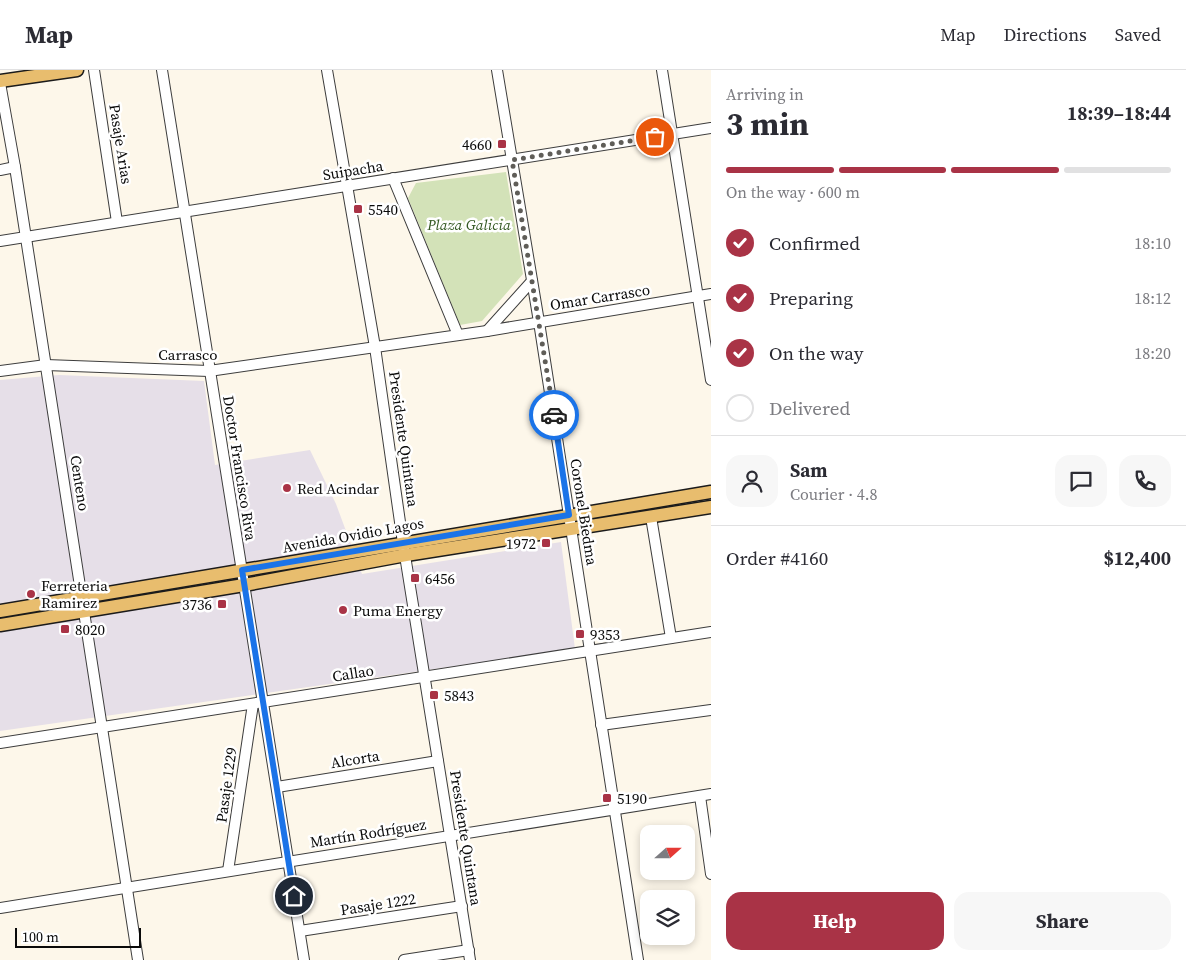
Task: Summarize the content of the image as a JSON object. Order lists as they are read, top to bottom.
{
  "streets": {
    "main road": ["Avenida Ovidio Lagos"],
    "street": [
      "Pasaje Arias",
      "Suipacha",
      "Omar Carrasco",
      "Carrasco",
      "Presidente Quintana",
      "Doctor Francisco Riva",
      "Centeno",
      "Coronel Biedma",
      "Callao",
      "Alcorta",
      "Pasaje 1229",
      "Martín Rodríguez",
      "Pasaje 1222"
    ]
  },
  "crossings": [
    ["Pasaje Arias", "Suipacha"],
    ["Suipacha", "Presidente Quintana"],
    ["Suipacha", "Doctor Francisco Riva"],
    ["Suipacha", "Centeno"],
    ["Suipacha", "Coronel Biedma"],
    ["Omar Carrasco", "Carrasco"],
    ["Omar Carrasco", "Presidente Quintana"],
    ["Omar Carrasco", "Coronel Biedma"],
    ["Carrasco", "Presidente Quintana"],
    ["Carrasco", "Doctor Francisco Riva"],
    ["Carrasco", "Centeno"],
    ["Presidente Quintana", "Avenida Ovidio Lagos"],
    ["Presidente Quintana", "Callao"],
    ["Presidente Quintana", "Alcorta"],
    ["Presidente Quintana", "Martín Rodríguez"],
    ["Presidente Quintana", "Pasaje 1222"],
    ["Doctor Francisco Riva", "Avenida Ovidio Lagos"],
    ["Doctor Francisco Riva", "Callao"],
    ["Doctor Francisco Riva", "Alcorta"],
    ["Doctor Francisco Riva", "Pasaje 1229"],
    ["Doctor Francisco Riva", "Martín Rodríguez"],
    ["Doctor Francisco Riva", "Pasaje 1222"],
    ["Centeno", "Avenida Ovidio Lagos"],
    ["Centeno", "Callao"],
    ["Centeno", "Martín Rodríguez"],
    ["Coronel Biedma", "Avenida Ovidio Lagos"],
    ["Coronel Biedma", "Callao"],
    ["Coronel Biedma", "Martín Rodríguez"],
    ["Callao", "Pasaje 1229"],
    ["Pasaje 1229", "Martín Rodríguez"]
  ],
  "parks": ["Plaza Galicia"],
  "places": {
    "transit": [
      "4660",
      "5540",
      "1972",
      "6456",
      "3736",
      "8020",
      "9353",
      "5843",
      "5190"
    ],
    "other": ["Red Acindar", "Ferreteria Ramirez", "Puma Energy"]
  },
  "scale_bar": "100 m",
  "north": "right",
  "page": {
    "header": "Map",
    "nav": ["Map", "Directions", "Saved"],
    "heading": ["3 min", "Arriving in", "18:39–18:44"],
    "panel": [
      "Sam",
      "Courier · 4.8",
      "Order #4160",
      "$12,400"
    ],
    "bar": "On the way · 600 m",
    "list": [
      ["Confirmed", "18:10"],
      ["Preparing", "18:12"],
      ["On the way", "18:20"],
      "Delivered"
    ],
    "buttons": ["Help", "Share"],
    "scale": "100 m"
  }
}
